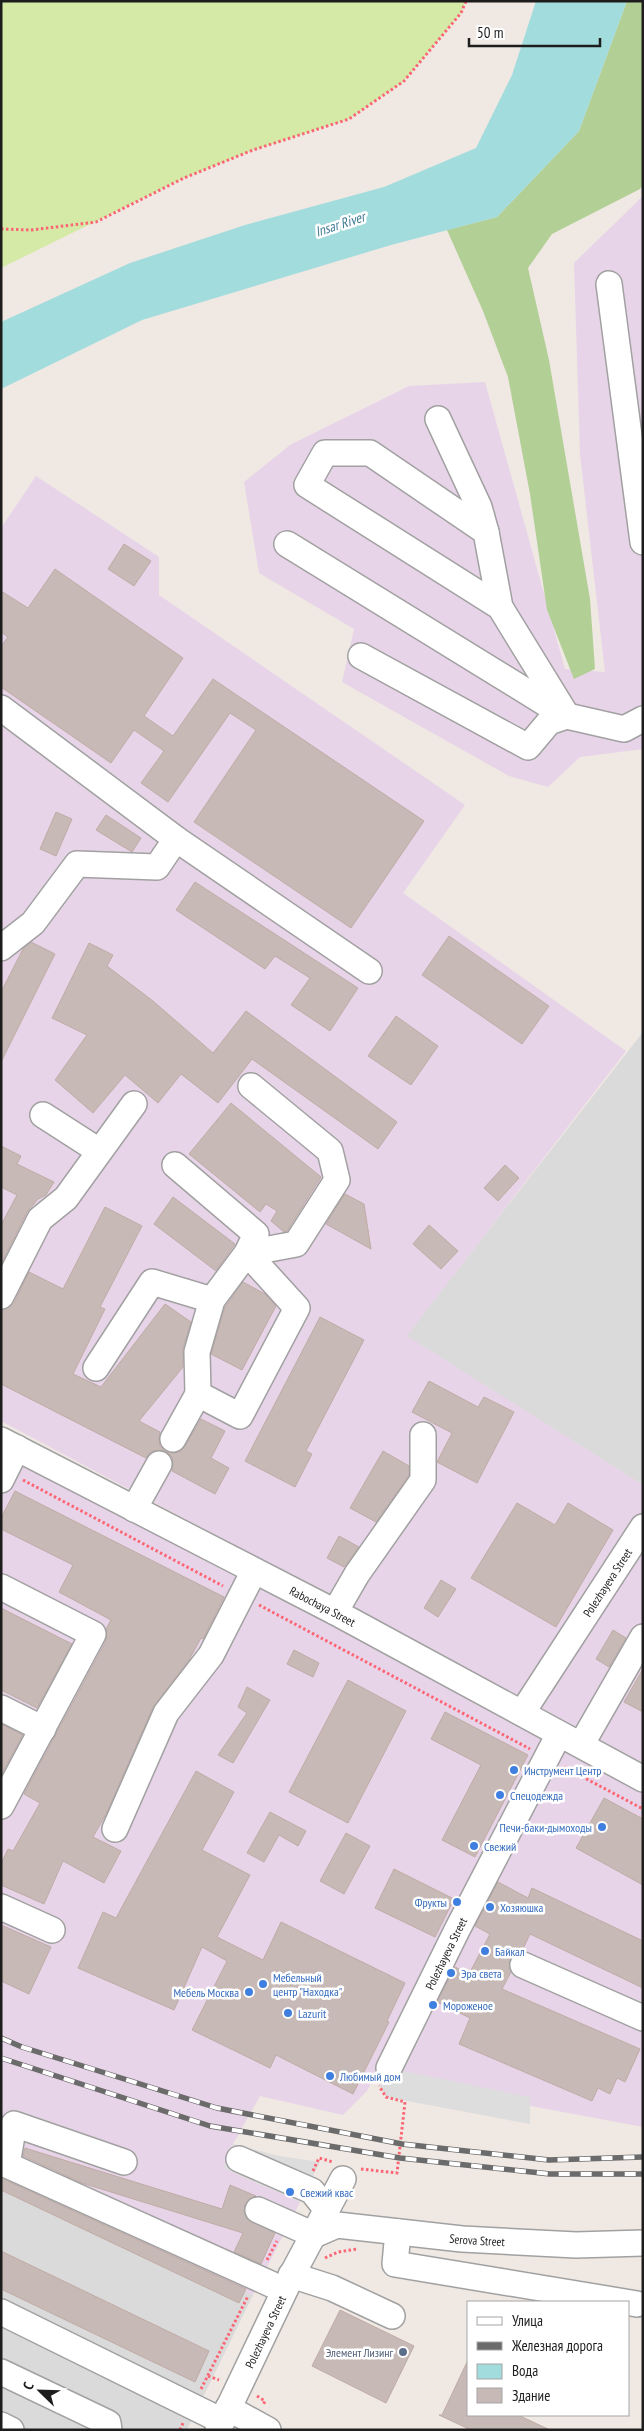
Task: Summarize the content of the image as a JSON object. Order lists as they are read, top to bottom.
{
  "streets": {
    "street": ["Polezhayeva Street", "Rabochaya Street", "Serova Street"]
  },
  "crossings": [
    ["Polezhayeva Street", "Rabochaya Street"],
    ["Polezhayeva Street", "Serova Street"]
  ],
  "water": ["Insar River"],
  "places": [
    "Инструмент Центр",
    "Спецодежда",
    "Печи-баки-дымоходы",
    "Свежий",
    "Фрукты",
    "Хозяюшка",
    "Байкал",
    "Эра света",
    "Мебельный центр \"Находка\"",
    "Мебель Москва",
    "Мороженое",
    "Lazurit",
    "Любимый дом",
    "Свежий квас",
    "Элемент Лизинг"
  ],
  "legend": [
    "Улица",
    "Железная дорога",
    "Вода",
    "Здание"
  ],
  "scale_bar": "50 m",
  "north": "top left"
}
